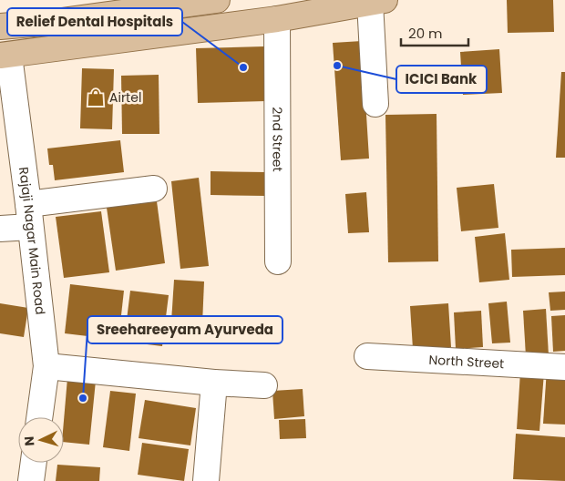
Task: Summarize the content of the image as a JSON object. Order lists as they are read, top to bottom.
{
  "streets": {
    "street": ["2nd Street", "Rajaji Nagar Main Road", "North Street"]
  },
  "places": {
    "other": ["ICICI Bank", "Relief Dental Hospitals", "Sreehareeyam Ayurveda"],
    "shop": ["Airtel"]
  },
  "scale_bar": "20 m",
  "north": "left"
}
